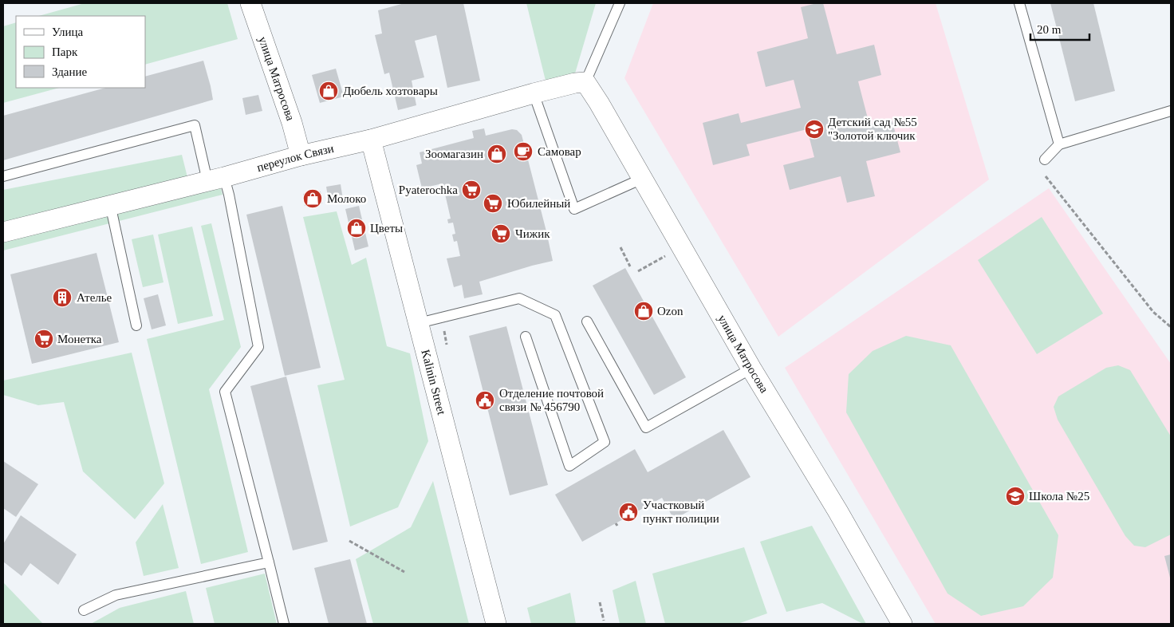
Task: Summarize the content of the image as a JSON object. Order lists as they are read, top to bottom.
{
  "streets": {
    "street": ["улица Матросова", "переулок Связи", "Kalinin Street"]
  },
  "crossings": [
    ["улица Матросова", "переулок Связи"],
    ["переулок Связи", "Kalinin Street"]
  ],
  "places": {
    "shop": [
      "Дюбель хозтовары",
      "Зоомагазин",
      "Молоко",
      "Цветы",
      "Ozon"
    ],
    "school or university": ["Детский сад №55 \"Золотой ключик", "Школа №25"],
    "cafe": ["Самовар"],
    "supermarket": [
      "Pyaterochka",
      "Юбилейный",
      "Чижик",
      "Монетка"
    ],
    "building": ["Ателье"],
    "public building": ["Отделение почтовой связи № 456790", "Участковый пункт полиции"]
  },
  "legend": ["Улица", "Парк", "Здание"],
  "scale_bar": "20 m"
}
